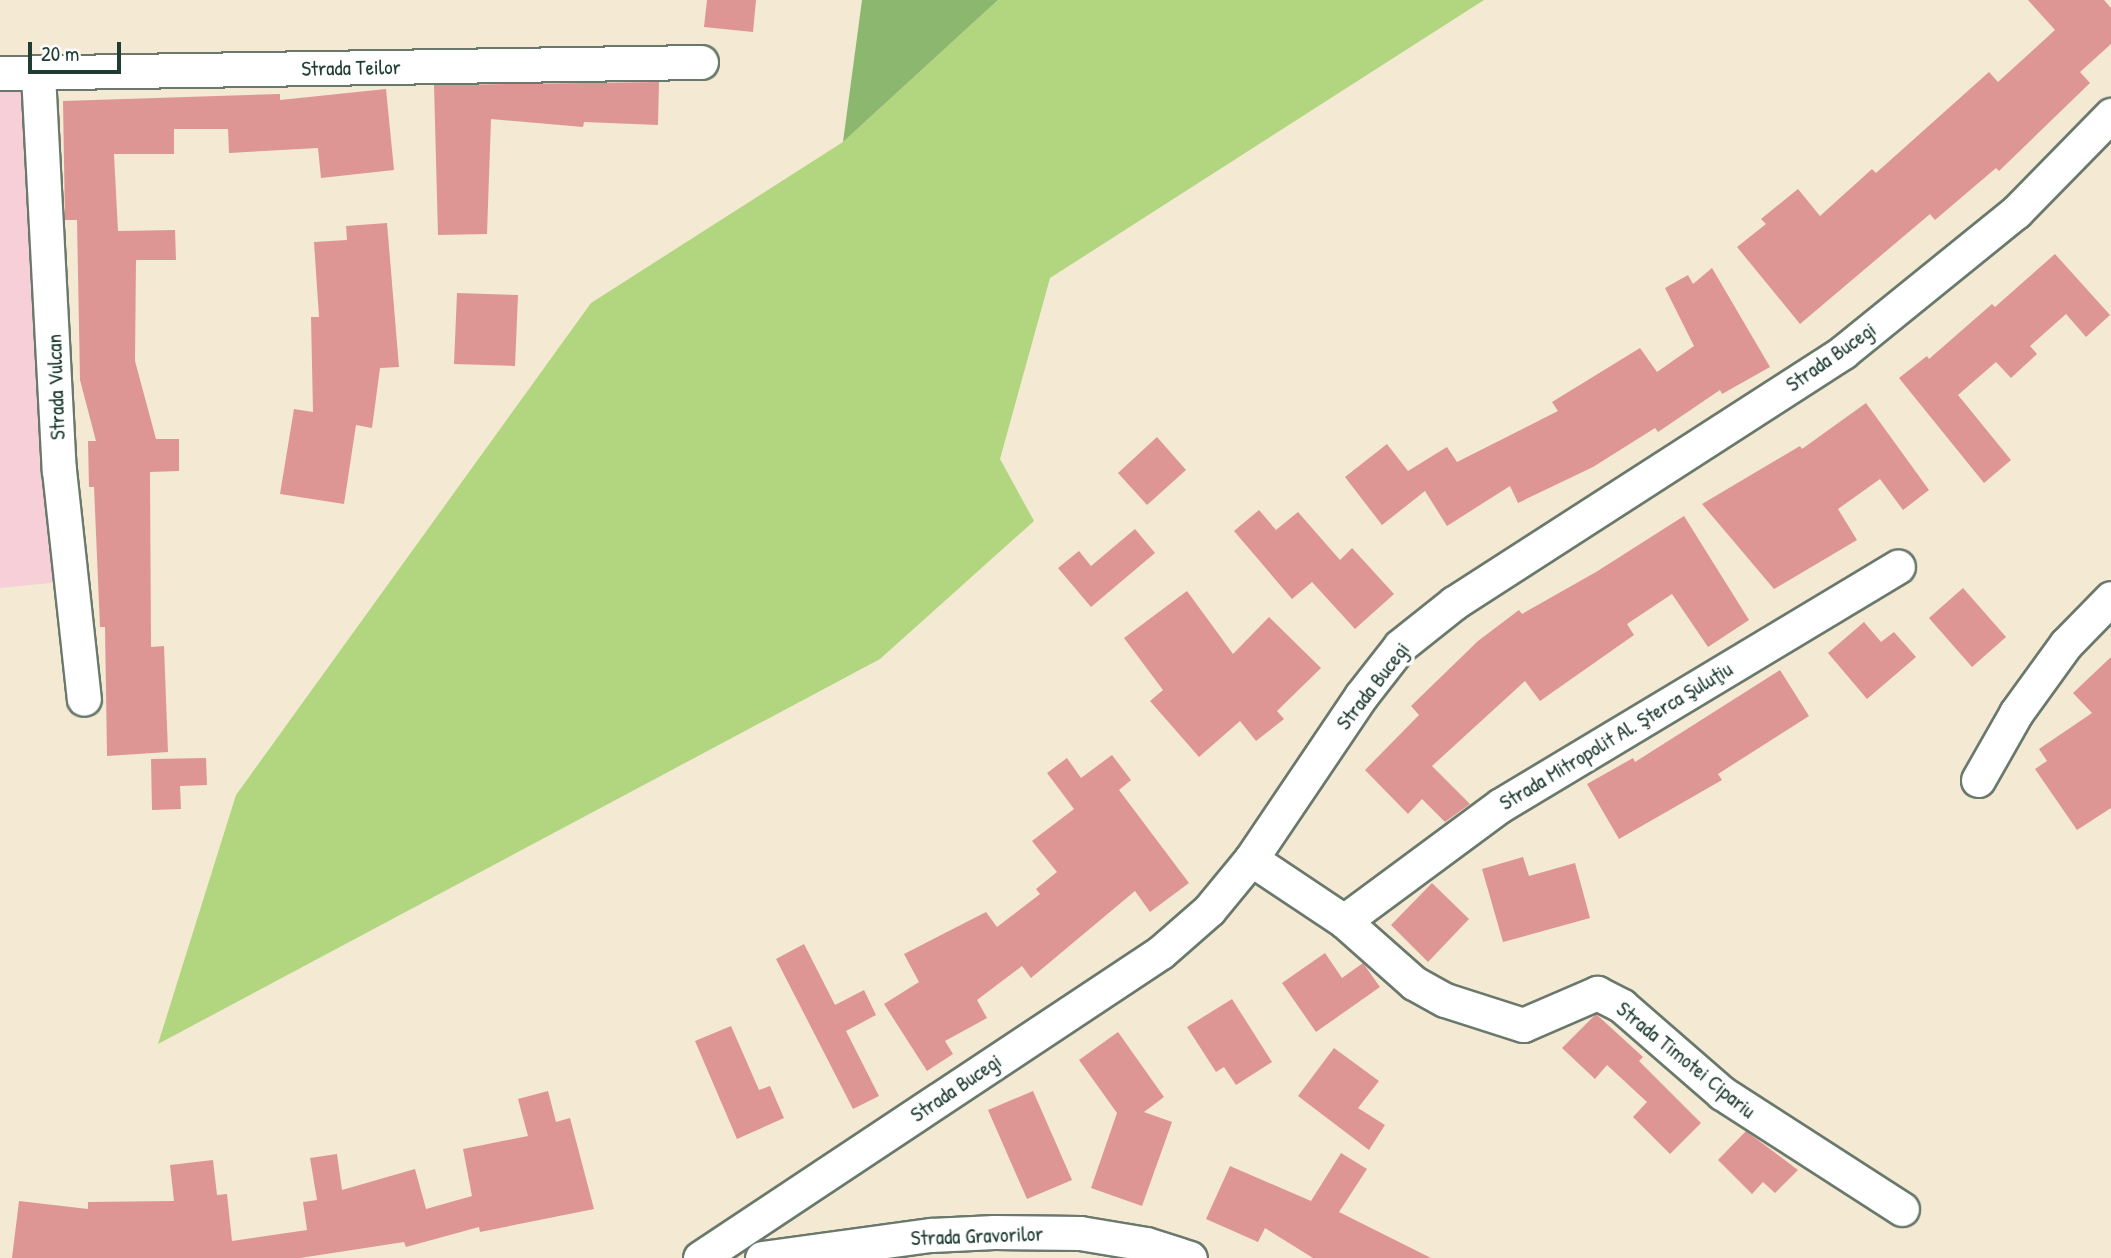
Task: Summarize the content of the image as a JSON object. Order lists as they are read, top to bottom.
{
  "streets": {
    "street": [
      "Strada Teilor",
      "Strada Bucegi",
      "Strada Vulcan",
      "Strada Mitropolit Al. Şterca Şuluţiu",
      "Strada Timotei Cipariu",
      "Strada Gravorilor"
    ]
  },
  "crossings": [
    ["Strada Teilor", "Strada Vulcan"],
    ["Strada Bucegi", "Strada Timotei Cipariu"],
    ["Strada Mitropolit Al. Şterca Şuluţiu", "Strada Timotei Cipariu"]
  ],
  "scale_bar": "20 m"
}
